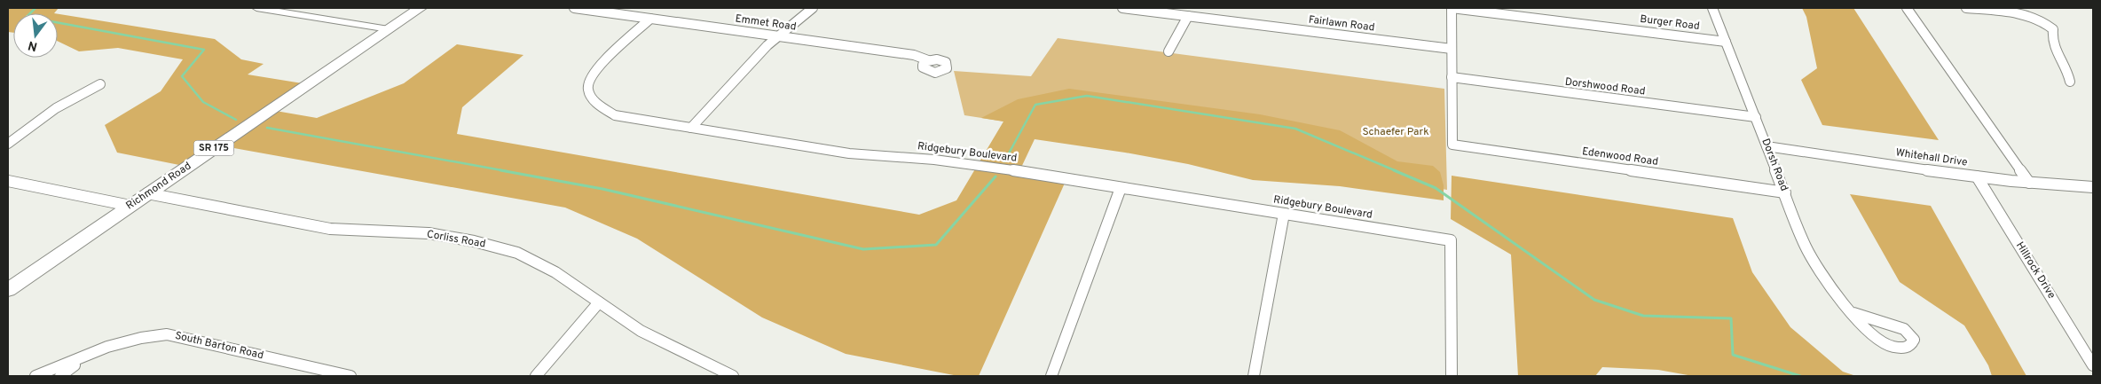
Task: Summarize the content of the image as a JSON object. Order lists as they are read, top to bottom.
{
  "streets": {
    "main road": ["SR 175", "Richmond Road"],
    "street": [
      "Emmet Road",
      "Burger Road",
      "Fairlawn Road",
      "Dorshwood Road",
      "Ridgebury Boulevard",
      "Edenwood Road",
      "Whitehall Drive",
      "Dorsh Road",
      "Corliss Road",
      "Hillrock Drive",
      "South Barton Road"
    ]
  },
  "crossings": [
    ["Emmet Road", "Ridgebury Boulevard"],
    ["Burger Road", "Dorsh Road"],
    ["Dorshwood Road", "Dorsh Road"],
    ["Edenwood Road", "Dorsh Road"],
    ["Whitehall Drive", "Dorsh Road"],
    ["Whitehall Drive", "Hillrock Drive"],
    ["Richmond Road", "Corliss Road"]
  ],
  "parks": ["Schaefer Park"],
  "north": "bottom"
}
